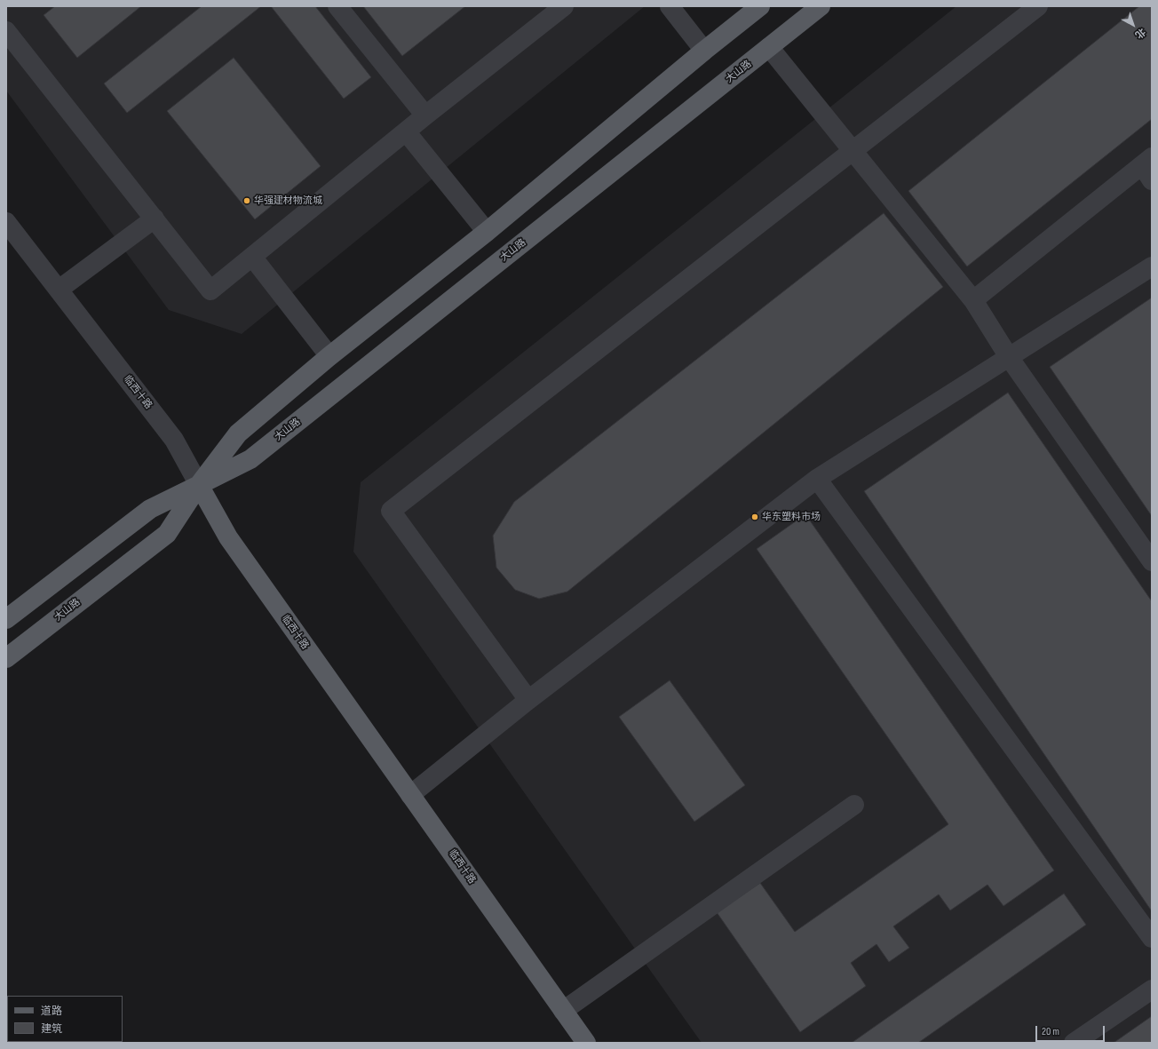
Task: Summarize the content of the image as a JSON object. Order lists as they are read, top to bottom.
{
  "streets": {
    "main road": ["大山路", "临西十路"]
  },
  "crossings": [
    ["大山路", "临西十路"]
  ],
  "places": ["华强建材物流城", "华东塑料市场"],
  "legend": ["道路", "建筑"],
  "scale_bar": "20 m",
  "north": "bottom right"
}
